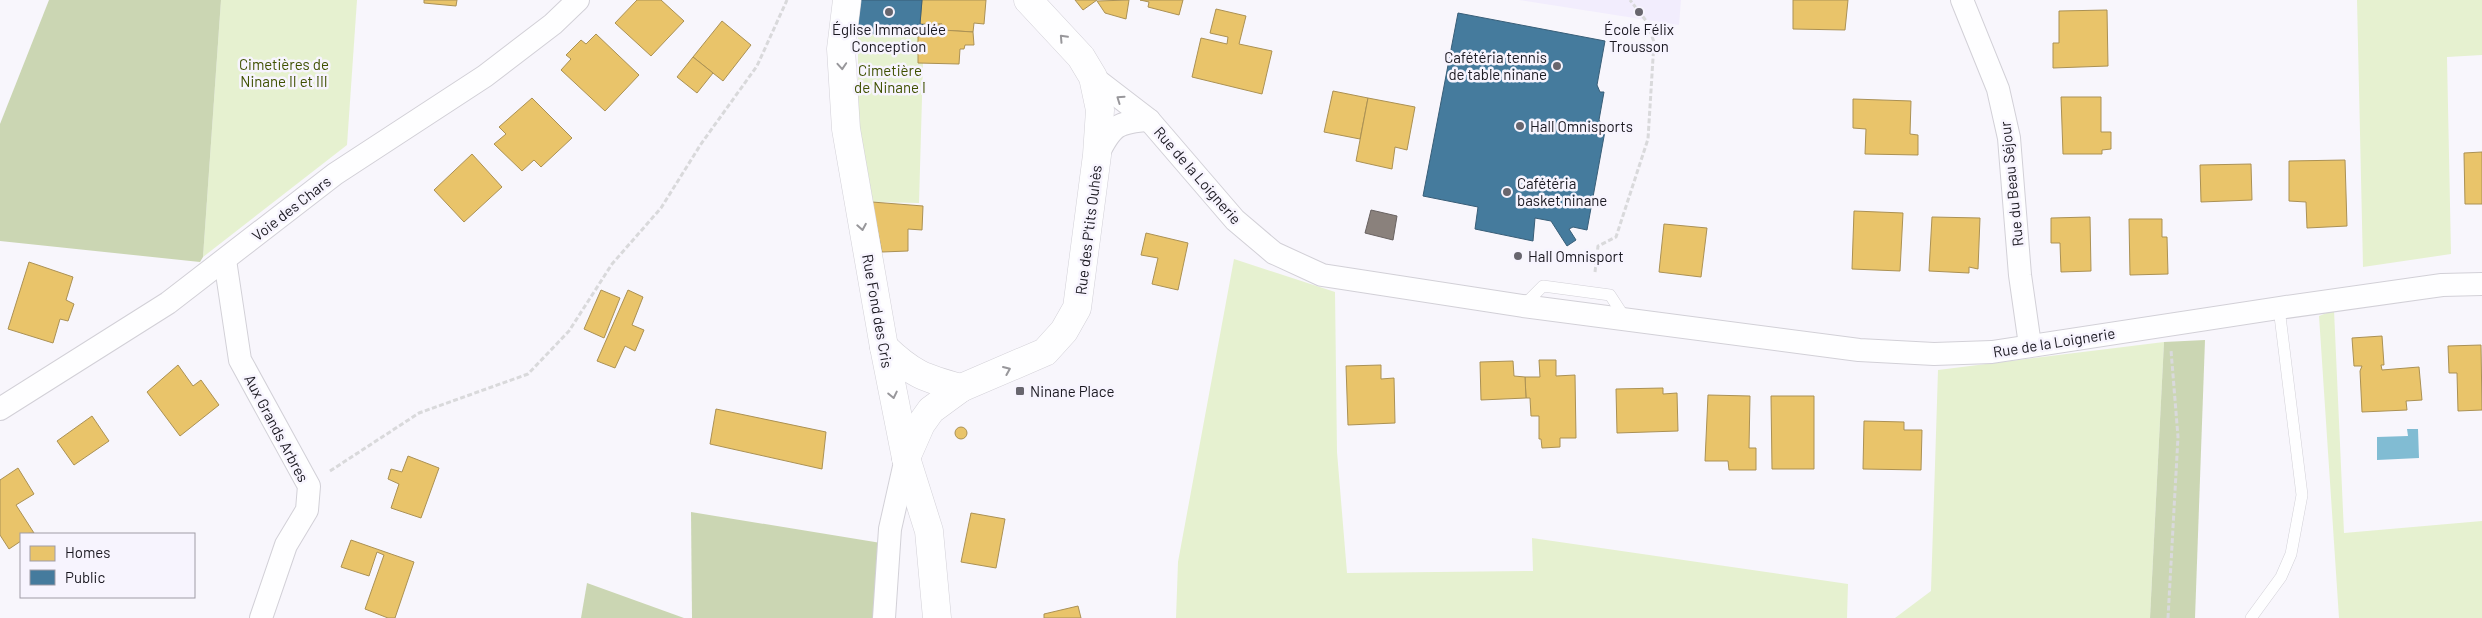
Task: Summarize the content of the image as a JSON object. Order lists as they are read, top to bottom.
{
  "streets": {
    "street": [
      "Rue de la Loignerie",
      "Rue du Beau Séjour",
      "Voie des Chars",
      "Rue des P'tits Ouhès",
      "Rue Fond des Cris",
      "Aux Grands Arbres"
    ]
  },
  "crossings": [
    ["Rue de la Loignerie", "Rue du Beau Séjour"],
    ["Rue de la Loignerie", "Rue des P'tits Ouhès"],
    ["Voie des Chars", "Aux Grands Arbres"],
    ["Rue des P'tits Ouhès", "Rue Fond des Cris"]
  ],
  "one_way": ["Rue des P'tits Ouhès", "Rue Fond des Cris"],
  "parks": ["Cimetières de Ninane II et III", "Cimetière de Ninane I"],
  "places": {
    "other": [
      "Église Immaculée Conception",
      "École Félix Trousson",
      "Cafétéria tennis de table ninane",
      "Hall Omnisports",
      "Cafétéria basket ninane",
      "Hall Omnisport"
    ],
    "transit": ["Ninane Place"]
  },
  "legend": ["Homes", "Public"]
}
